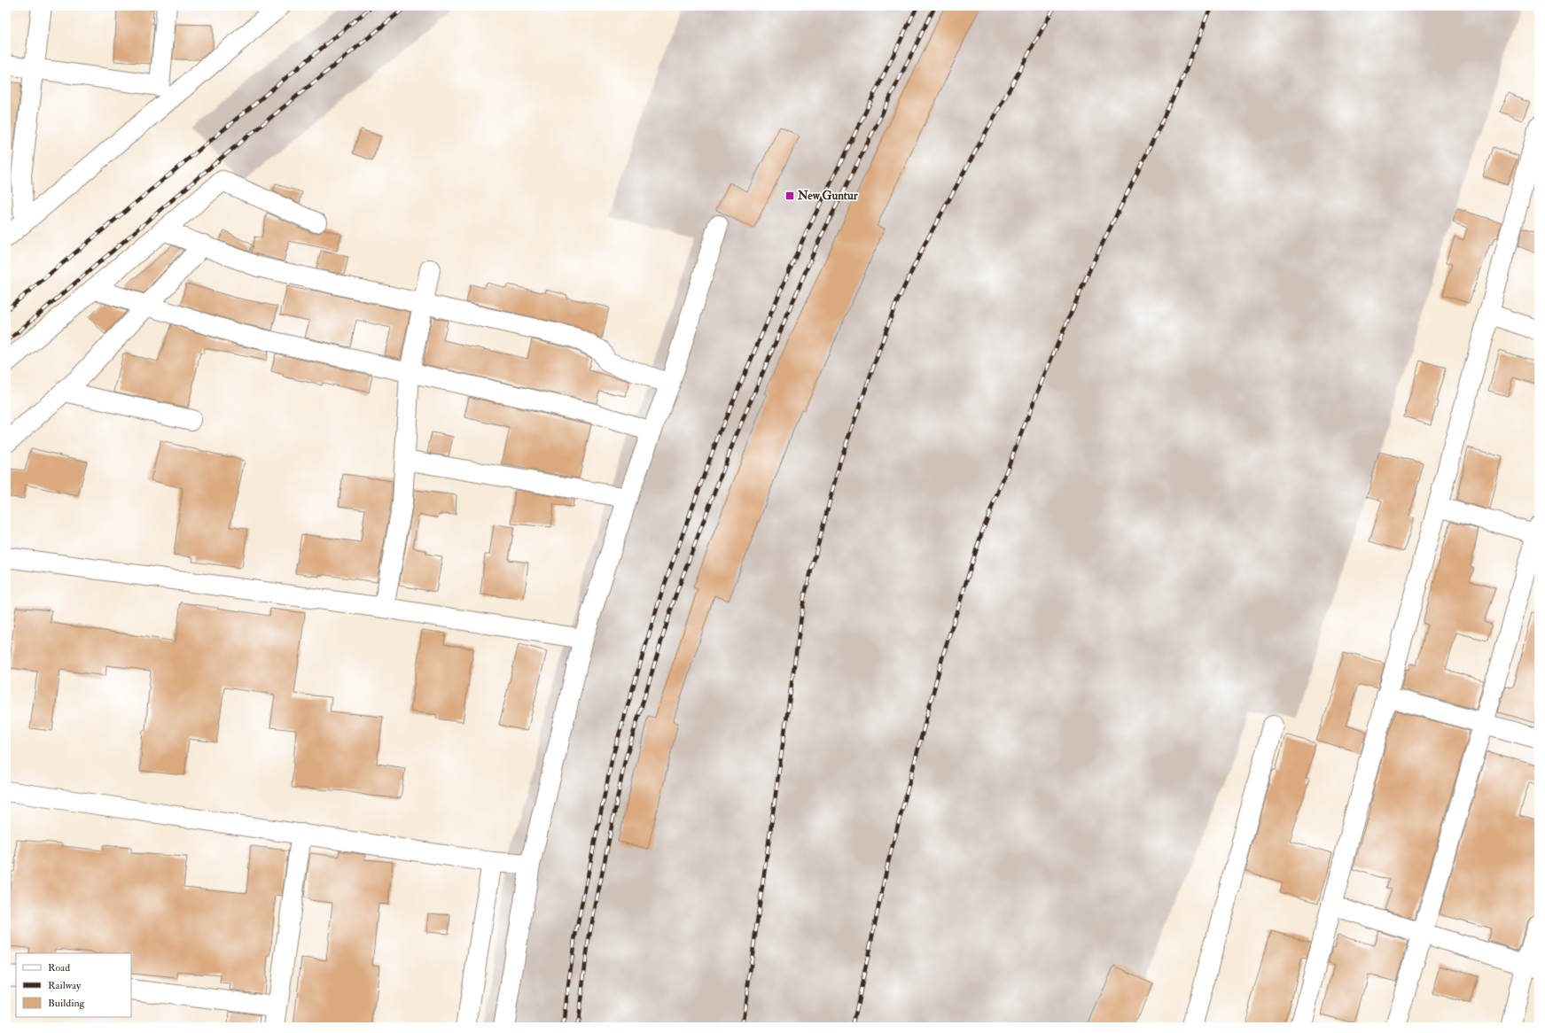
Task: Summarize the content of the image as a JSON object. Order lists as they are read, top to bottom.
{
  "places": {
    "transit": ["New Guntur"]
  },
  "legend": ["Road", "Railway", "Building"]
}
